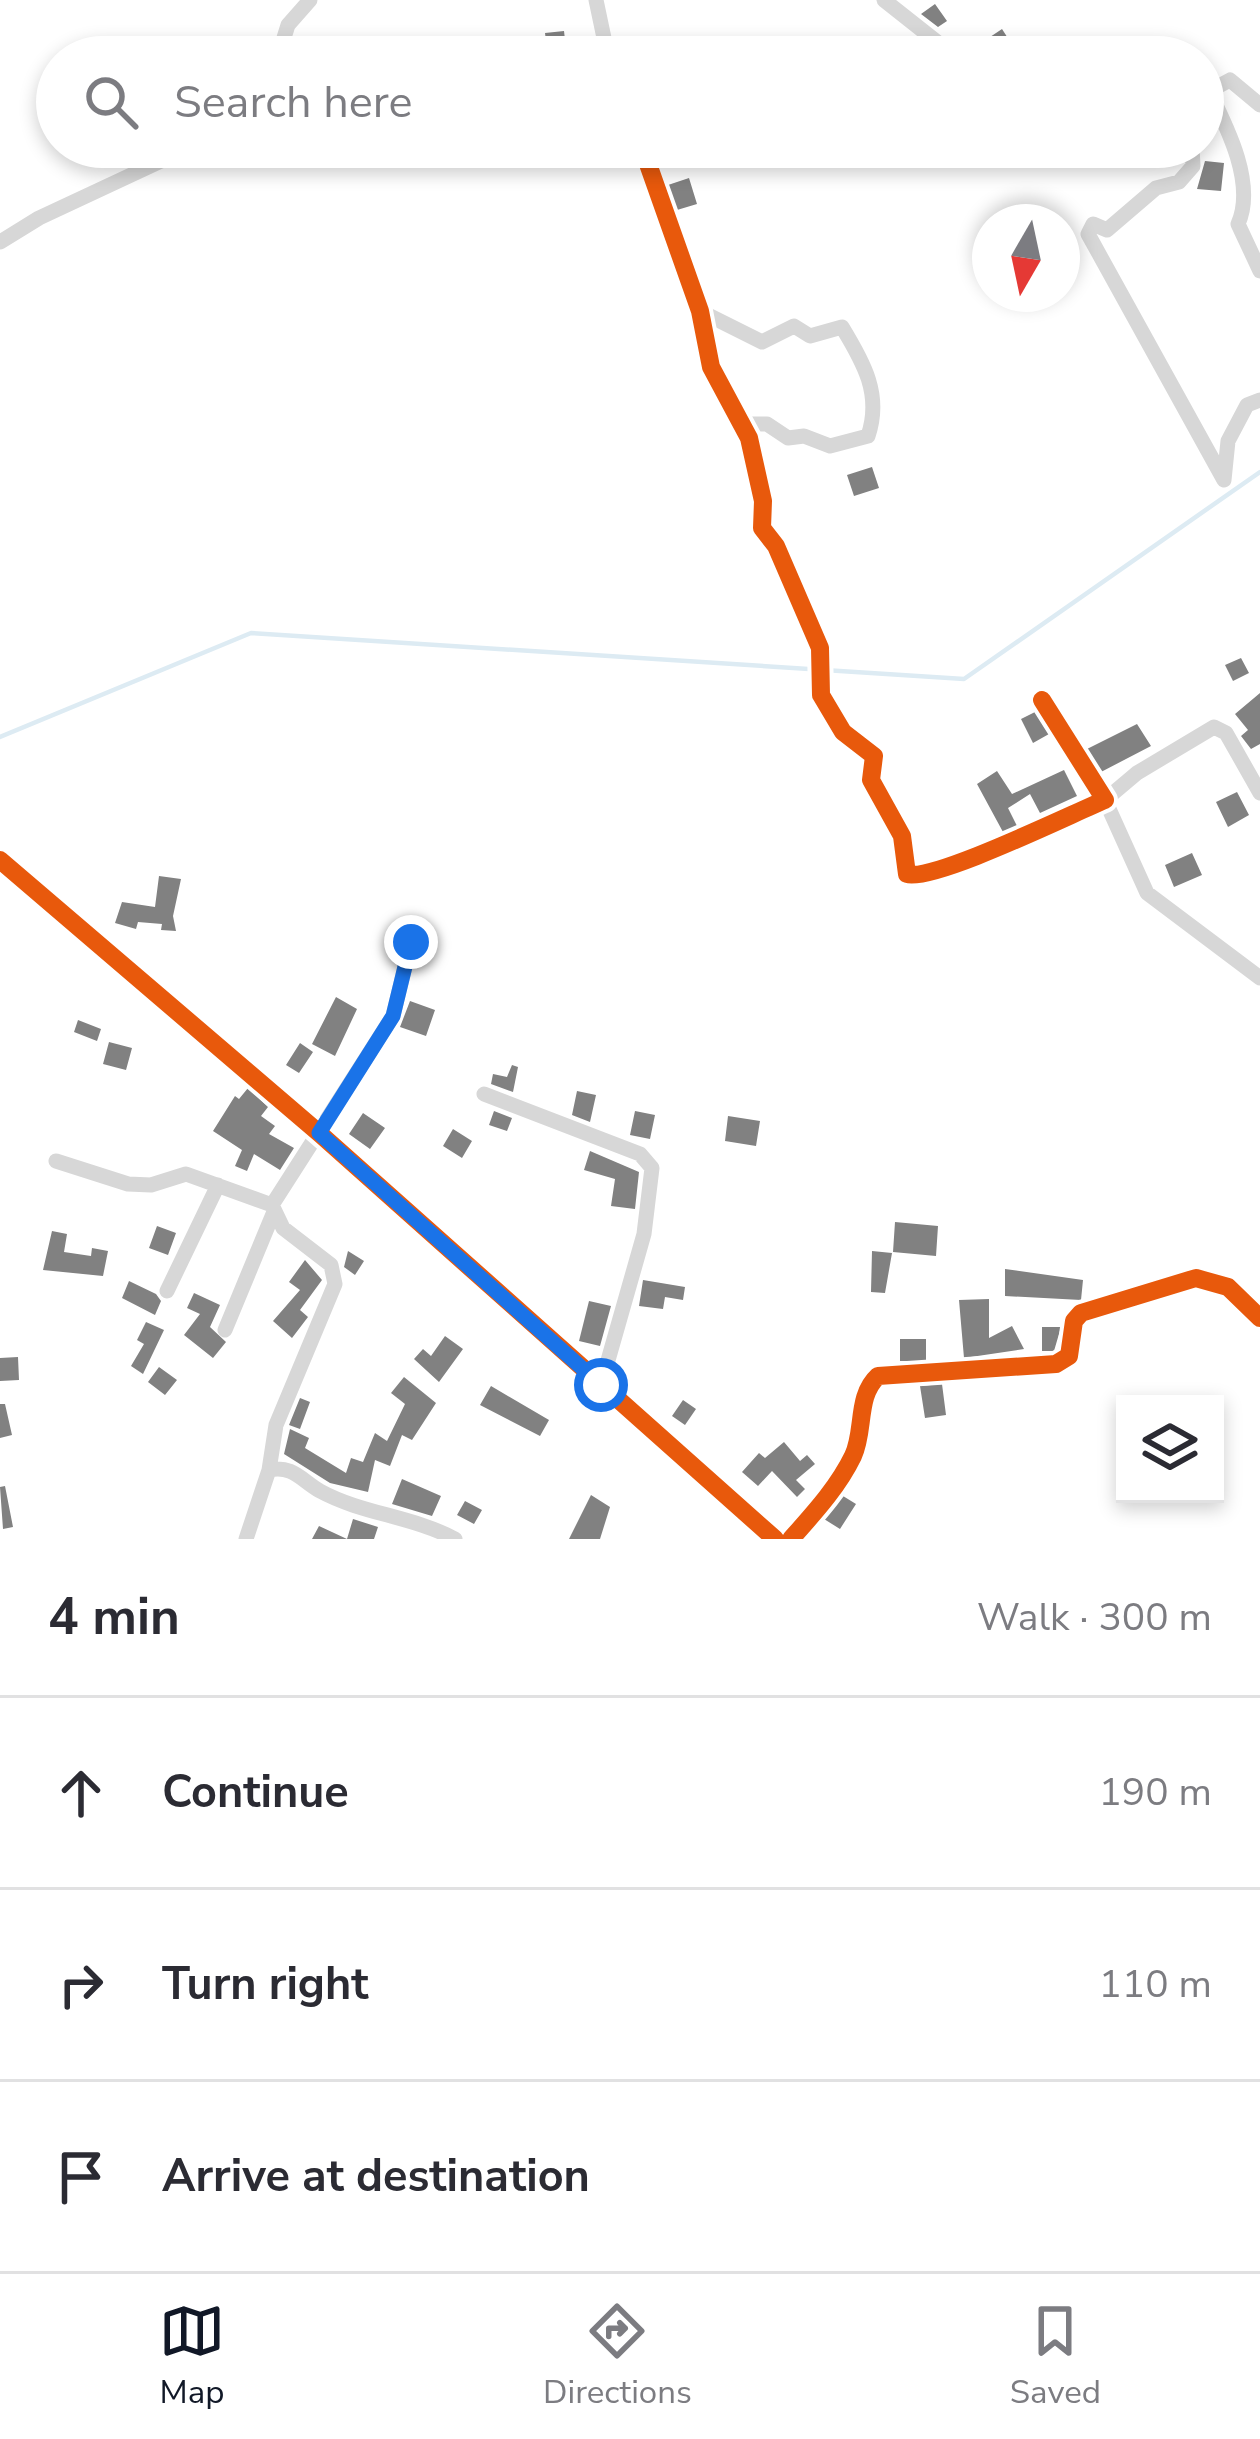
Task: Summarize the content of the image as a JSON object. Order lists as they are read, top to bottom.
{
  "north": "bottom",
  "page": {
    "search": "Search here",
    "heading": ["4 min", "Walk · 300 m"],
    "list": [
      ["Continue", "190 m"],
      ["Turn right", "110 m"],
      "Arrive at destination"
    ],
    "nav": ["Map", "Directions", "Saved"]
  }
}
